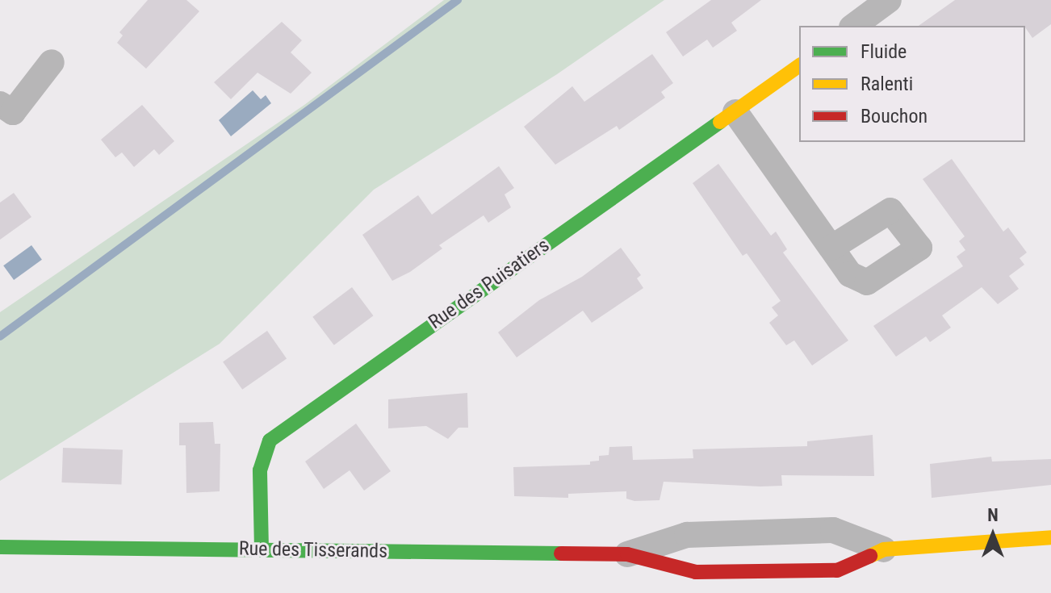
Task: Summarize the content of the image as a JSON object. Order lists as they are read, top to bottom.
{
  "streets": {
    "street": ["Rue des Puisatiers", "Rue des Tisserands"]
  },
  "crossings": [
    ["Rue des Puisatiers", "Rue des Tisserands"]
  ],
  "legend": ["Fluide", "Ralenti", "Bouchon"],
  "north": "top"
}
